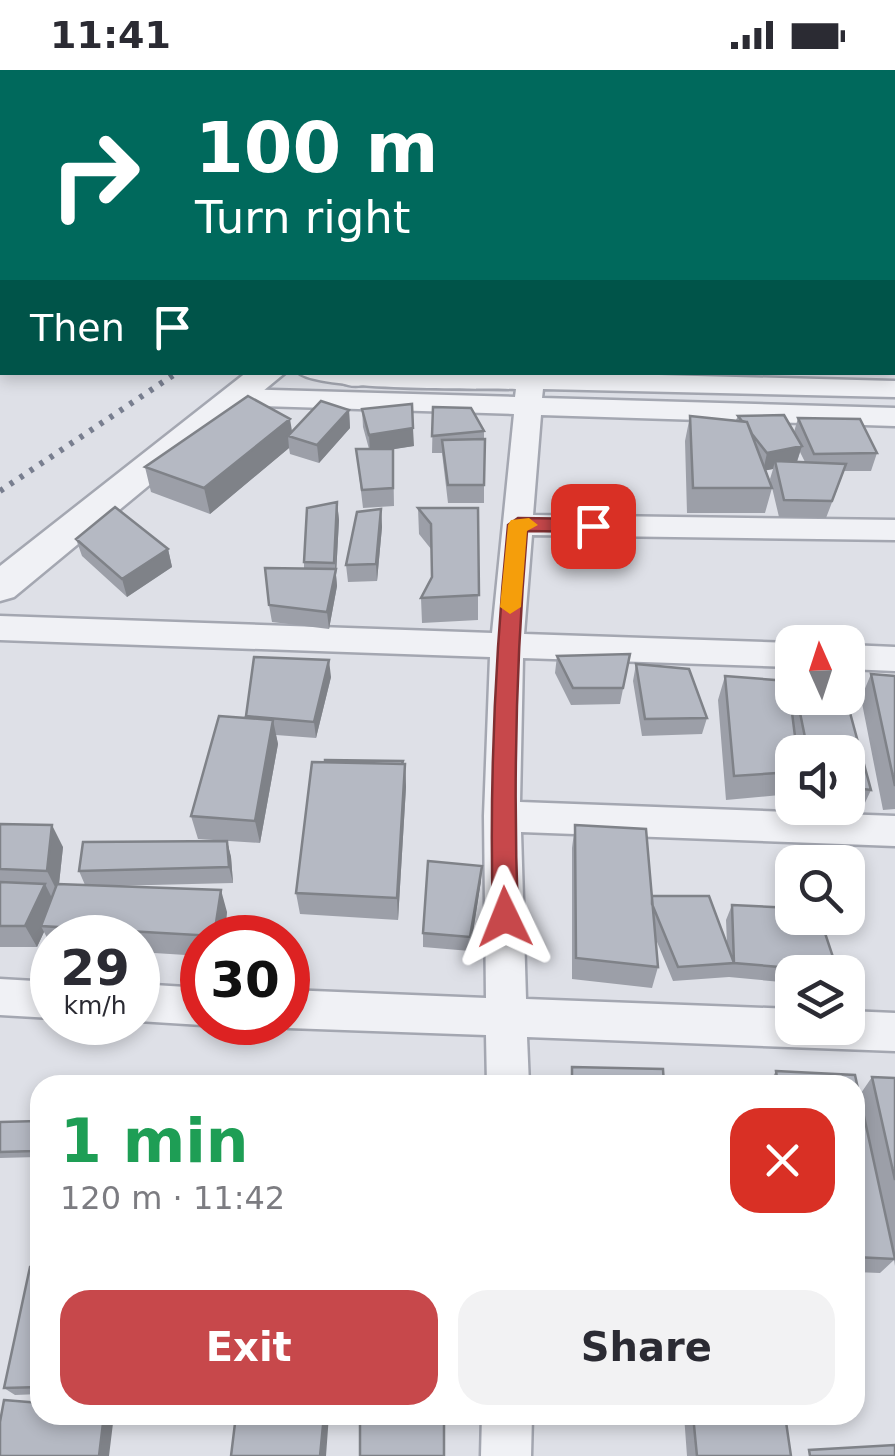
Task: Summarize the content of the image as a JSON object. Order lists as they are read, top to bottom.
{
  "north": "top",
  "page": {
    "status": "11:41",
    "turn": ["100 m", "Turn right"],
    "then": "Then",
    "speed": "29 km/h",
    "limit": "30",
    "heading": ["1 min", "120 m · 11:42"],
    "buttons": ["Exit", "Share"]
  }
}
